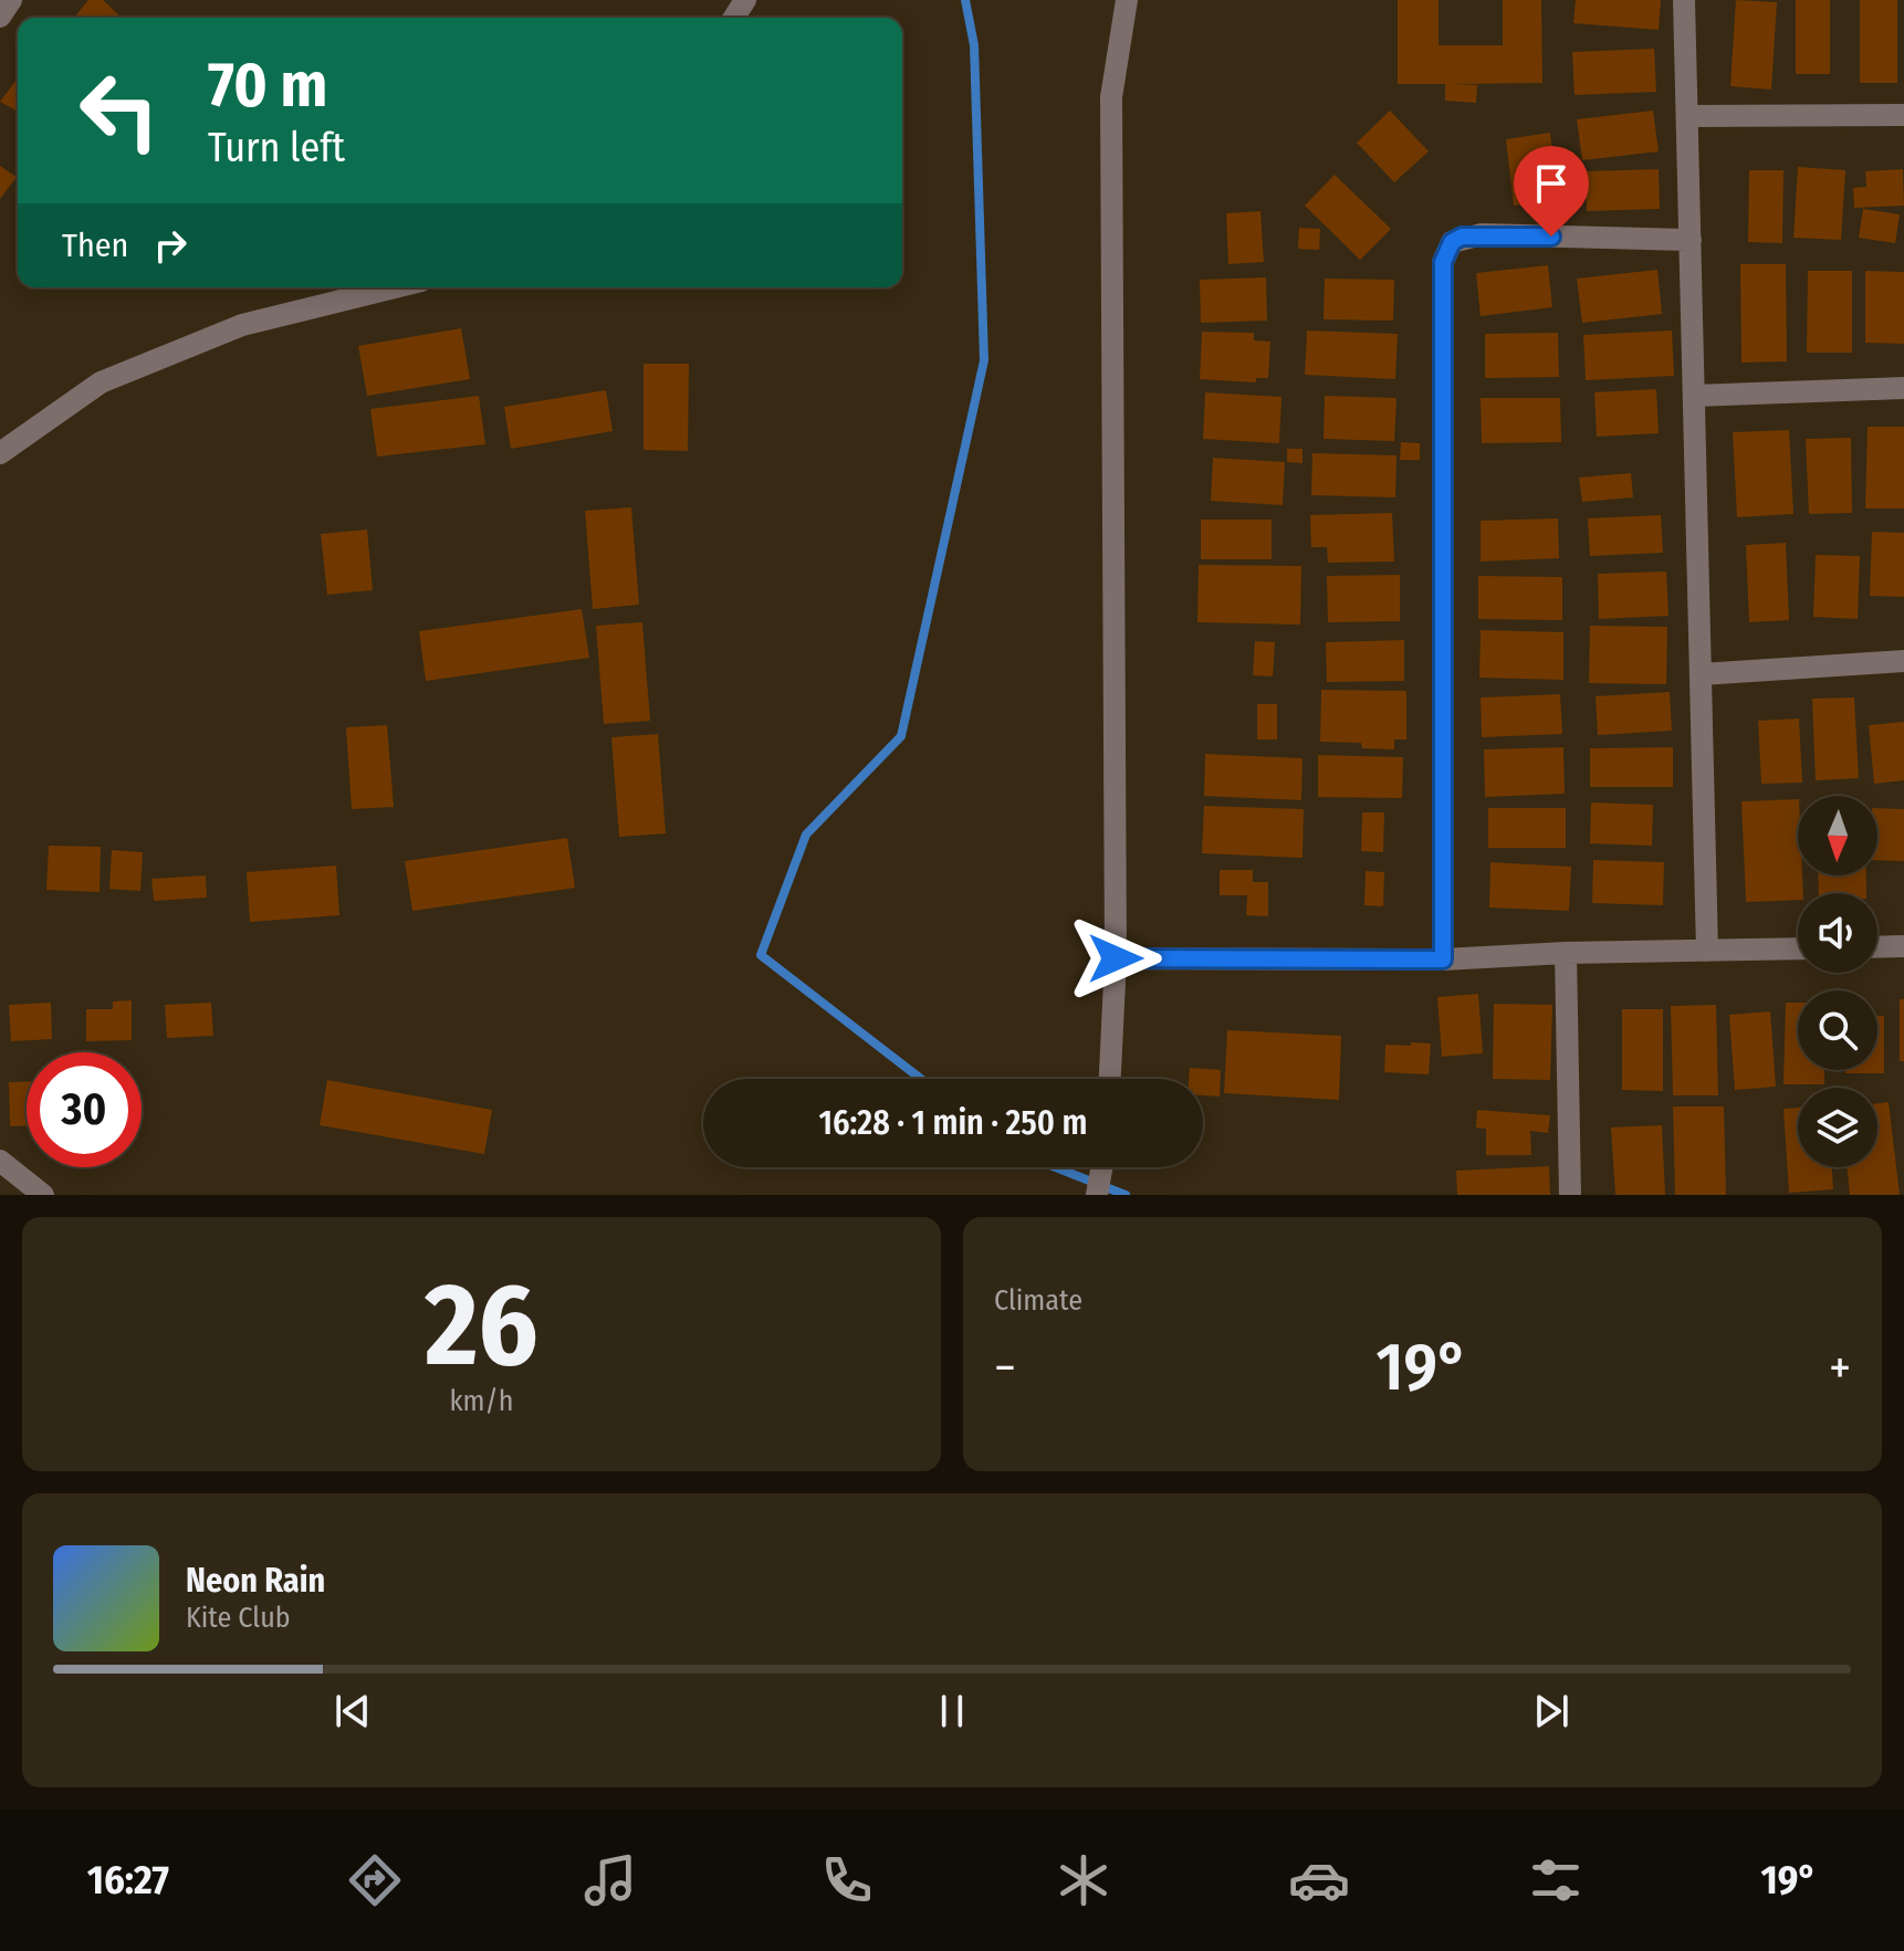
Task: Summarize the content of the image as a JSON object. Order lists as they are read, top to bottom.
{
  "north": "bottom",
  "page": {
    "turn": ["70 m", "Turn left"],
    "then": "Then",
    "limit": "30",
    "trip": "16:28 · 1 min · 250 m",
    "tile": [
      ["26", "km/h"],
      "Climate"
    ],
    "heat": ["−", "19°", "+"],
    "song": ["Neon Rain", "Kite Club"],
    "tabs": ["16:27", "19°"]
  }
}
